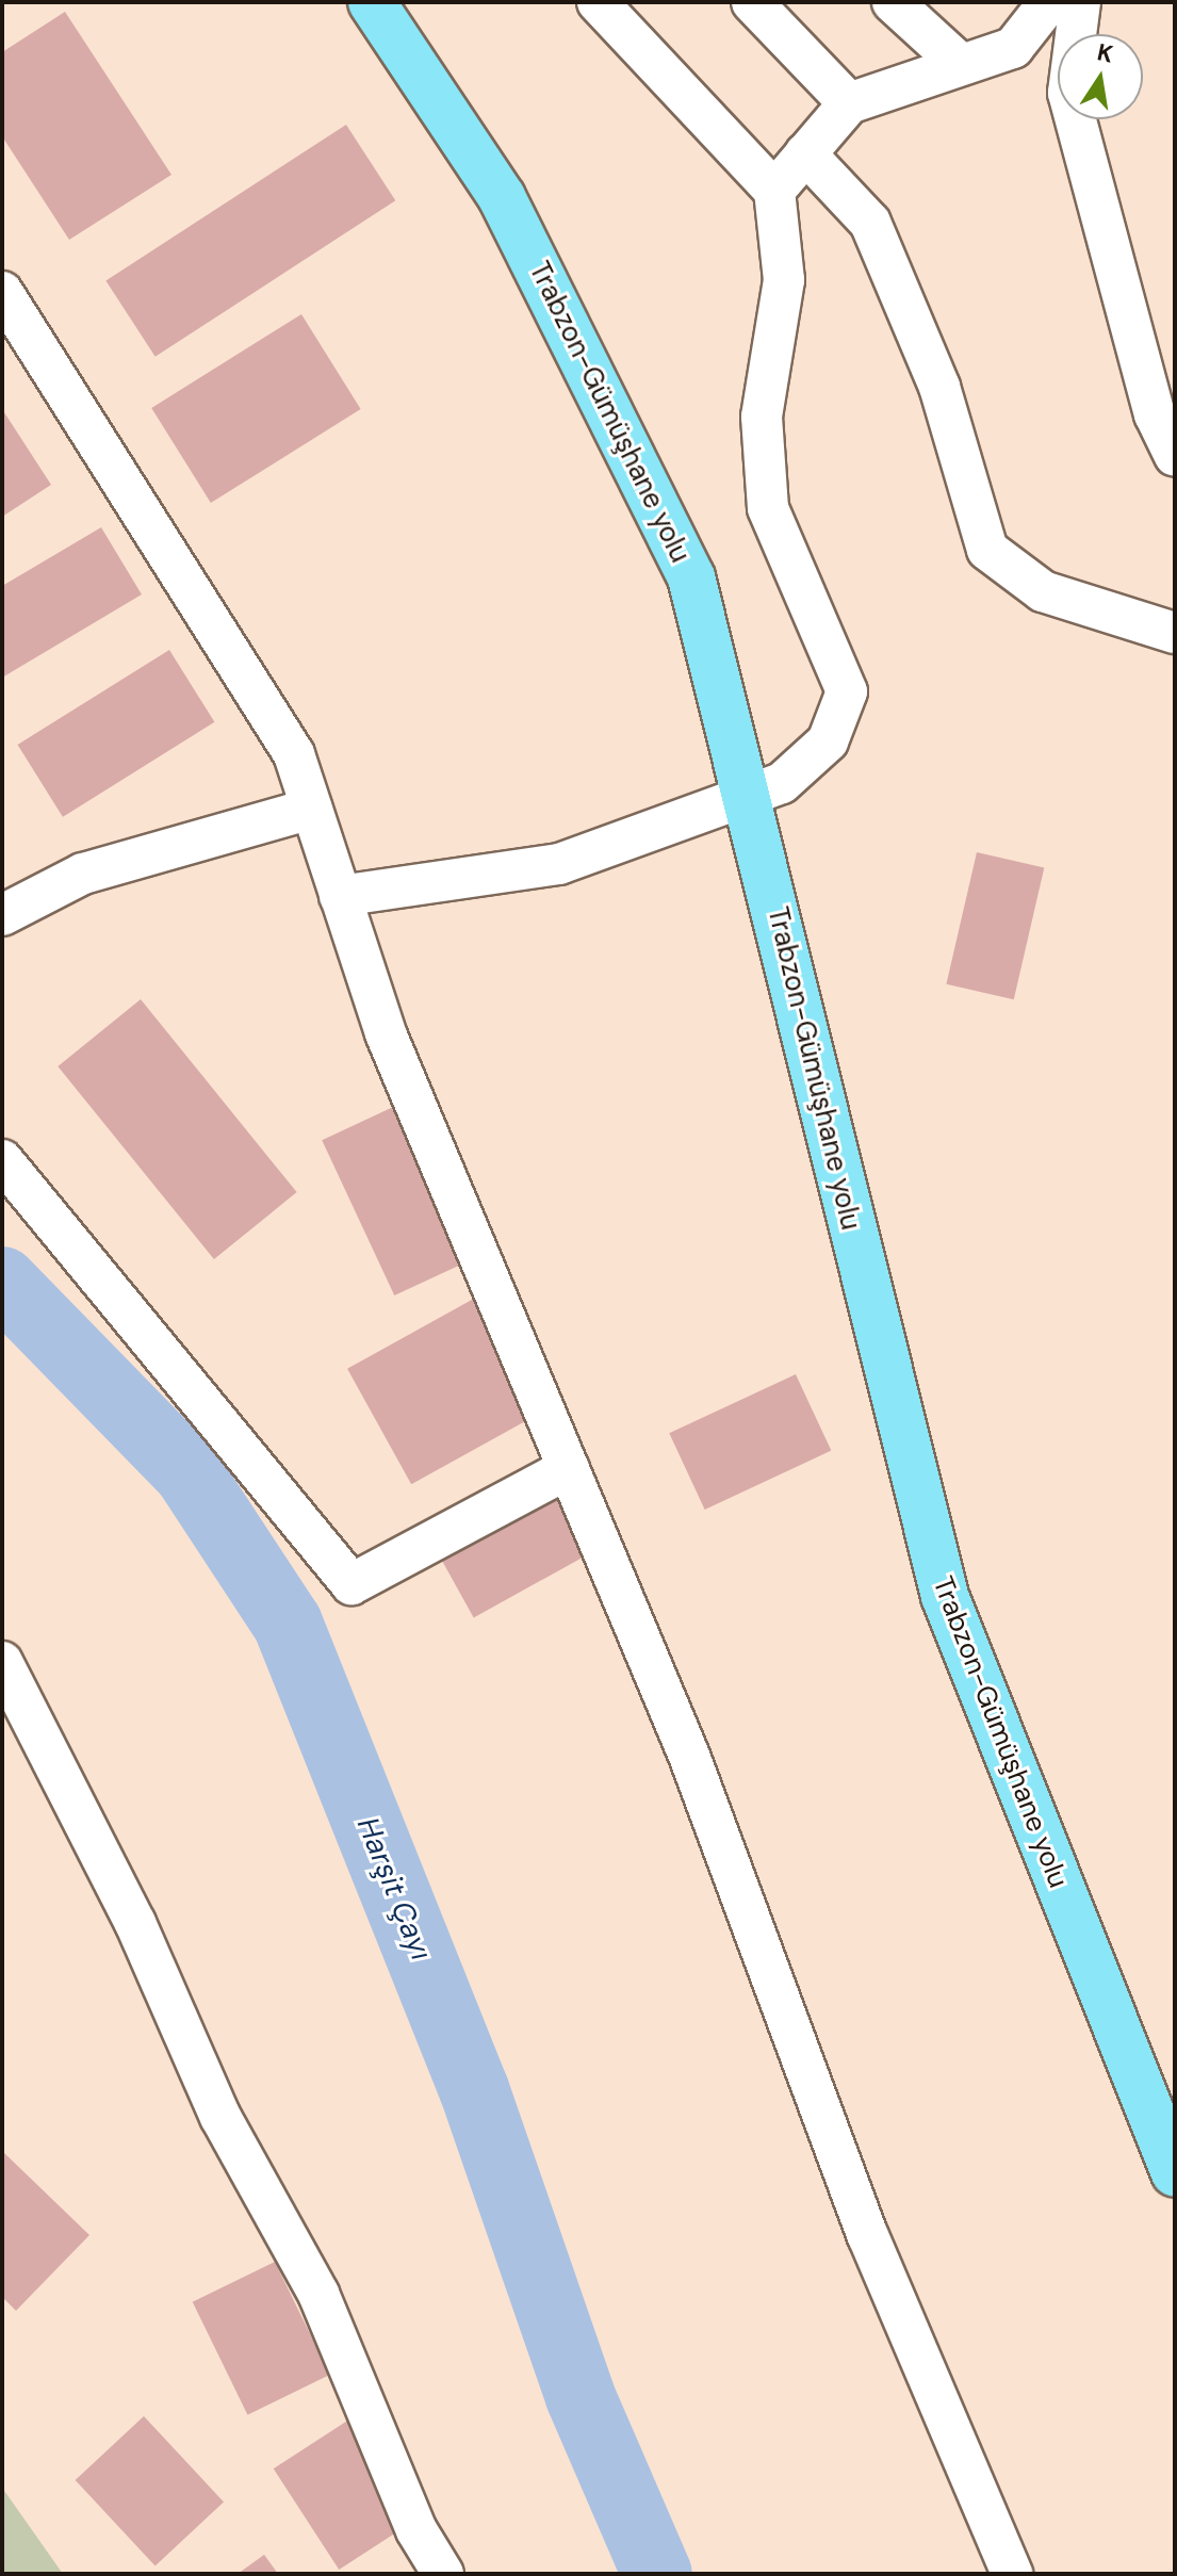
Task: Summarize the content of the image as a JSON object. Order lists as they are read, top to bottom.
{
  "streets": {
    "main road": ["Trabzon-Gümüşhane yolu"]
  },
  "water": ["Harşit Çayı"],
  "north": "top"
}
